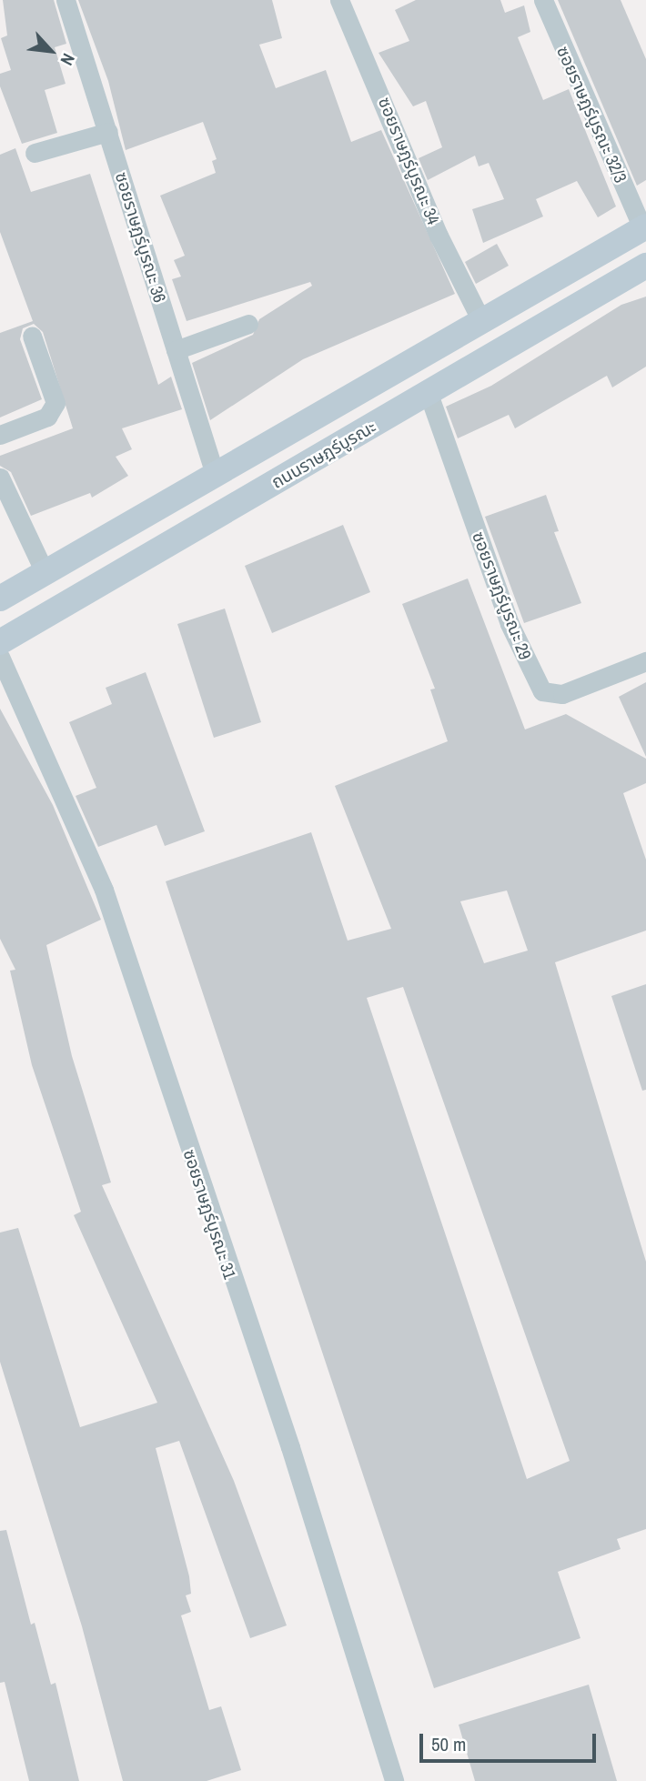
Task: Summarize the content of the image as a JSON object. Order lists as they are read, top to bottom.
{
  "streets": {
    "main road": ["ถนนราษฎร์บูรณะ"],
    "street": [
      "ซอยราษฎร์บูรณะ 32/3",
      "ซอยราษฎร์บูรณะ 34",
      "ซอยราษฎร์บูรณะ 36",
      "ซอยราษฎร์บูรณะ 29",
      "ซอยราษฎร์บูรณะ 31"
    ]
  },
  "crossings": [
    ["ถนนราษฎร์บูรณะ", "ซอยราษฎร์บูรณะ 29"]
  ],
  "scale_bar": "50 m",
  "north": "bottom right"
}
